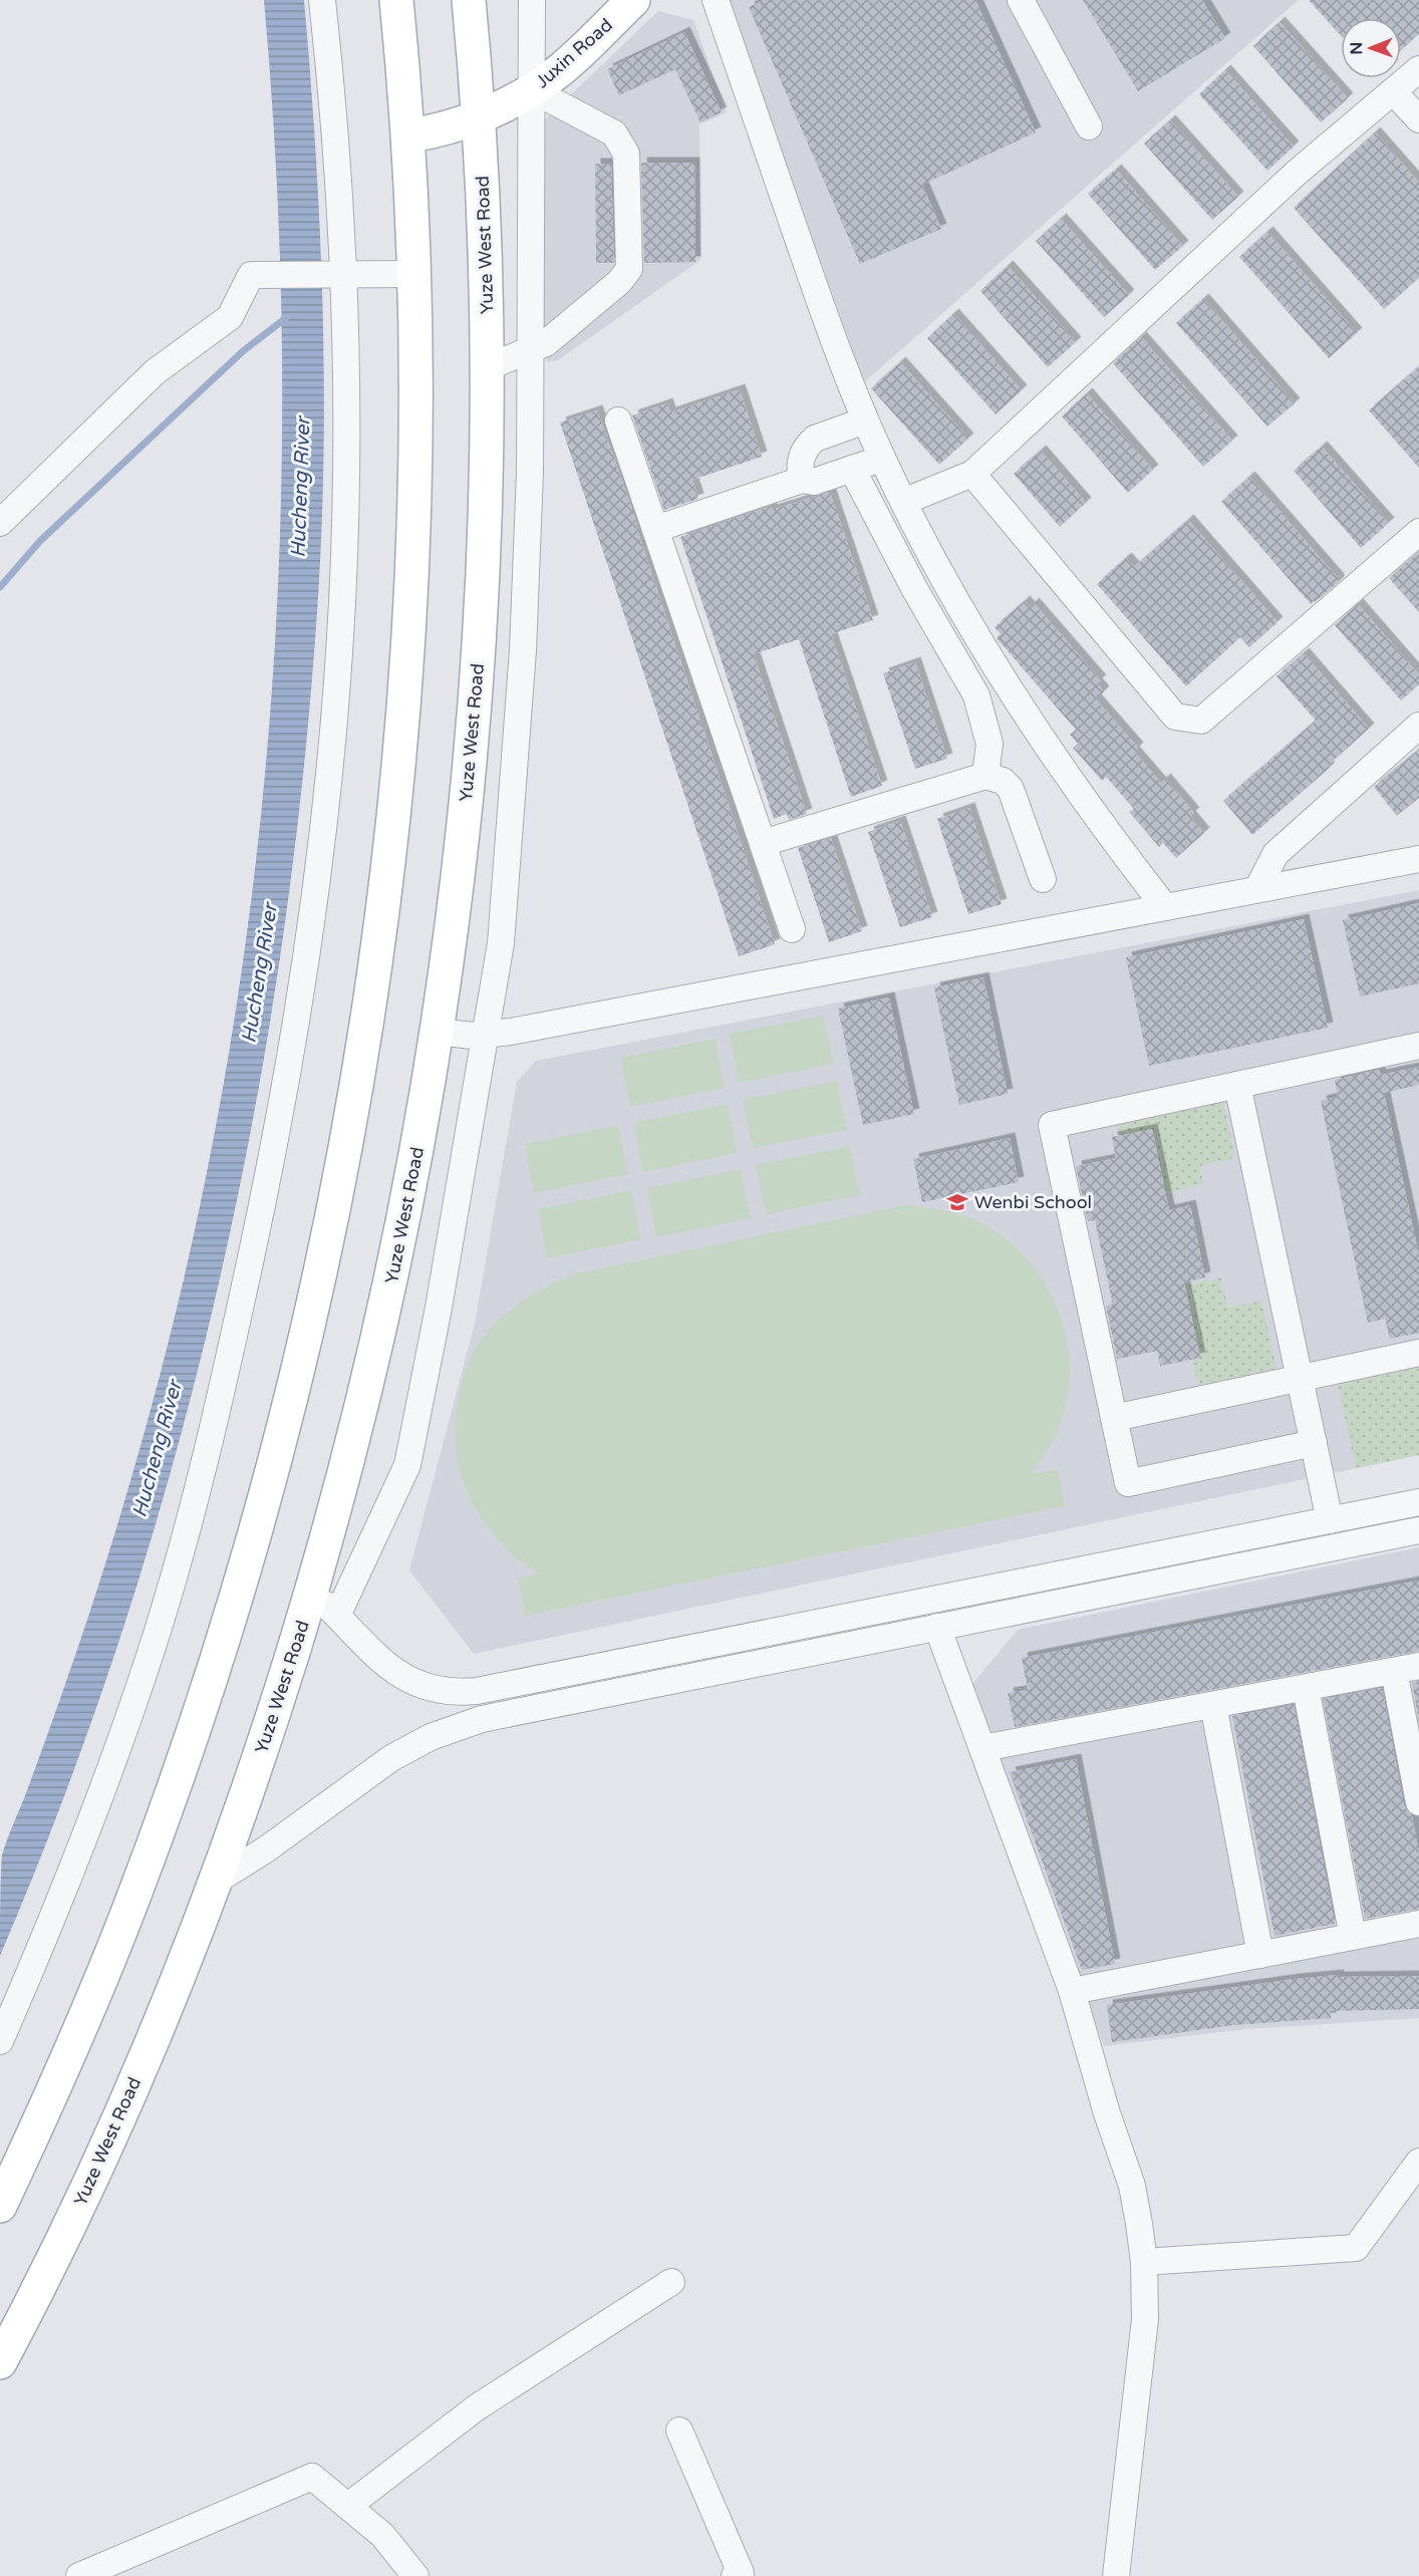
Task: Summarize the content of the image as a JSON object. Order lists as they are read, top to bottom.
{
  "streets": {
    "main road": ["Juxin Road", "Yuze West Road"]
  },
  "crossings": [
    ["Juxin Road", "Yuze West Road"]
  ],
  "water": ["Hucheng River"],
  "places": {
    "school or university": ["Wenbi School"]
  },
  "north": "left"
}
